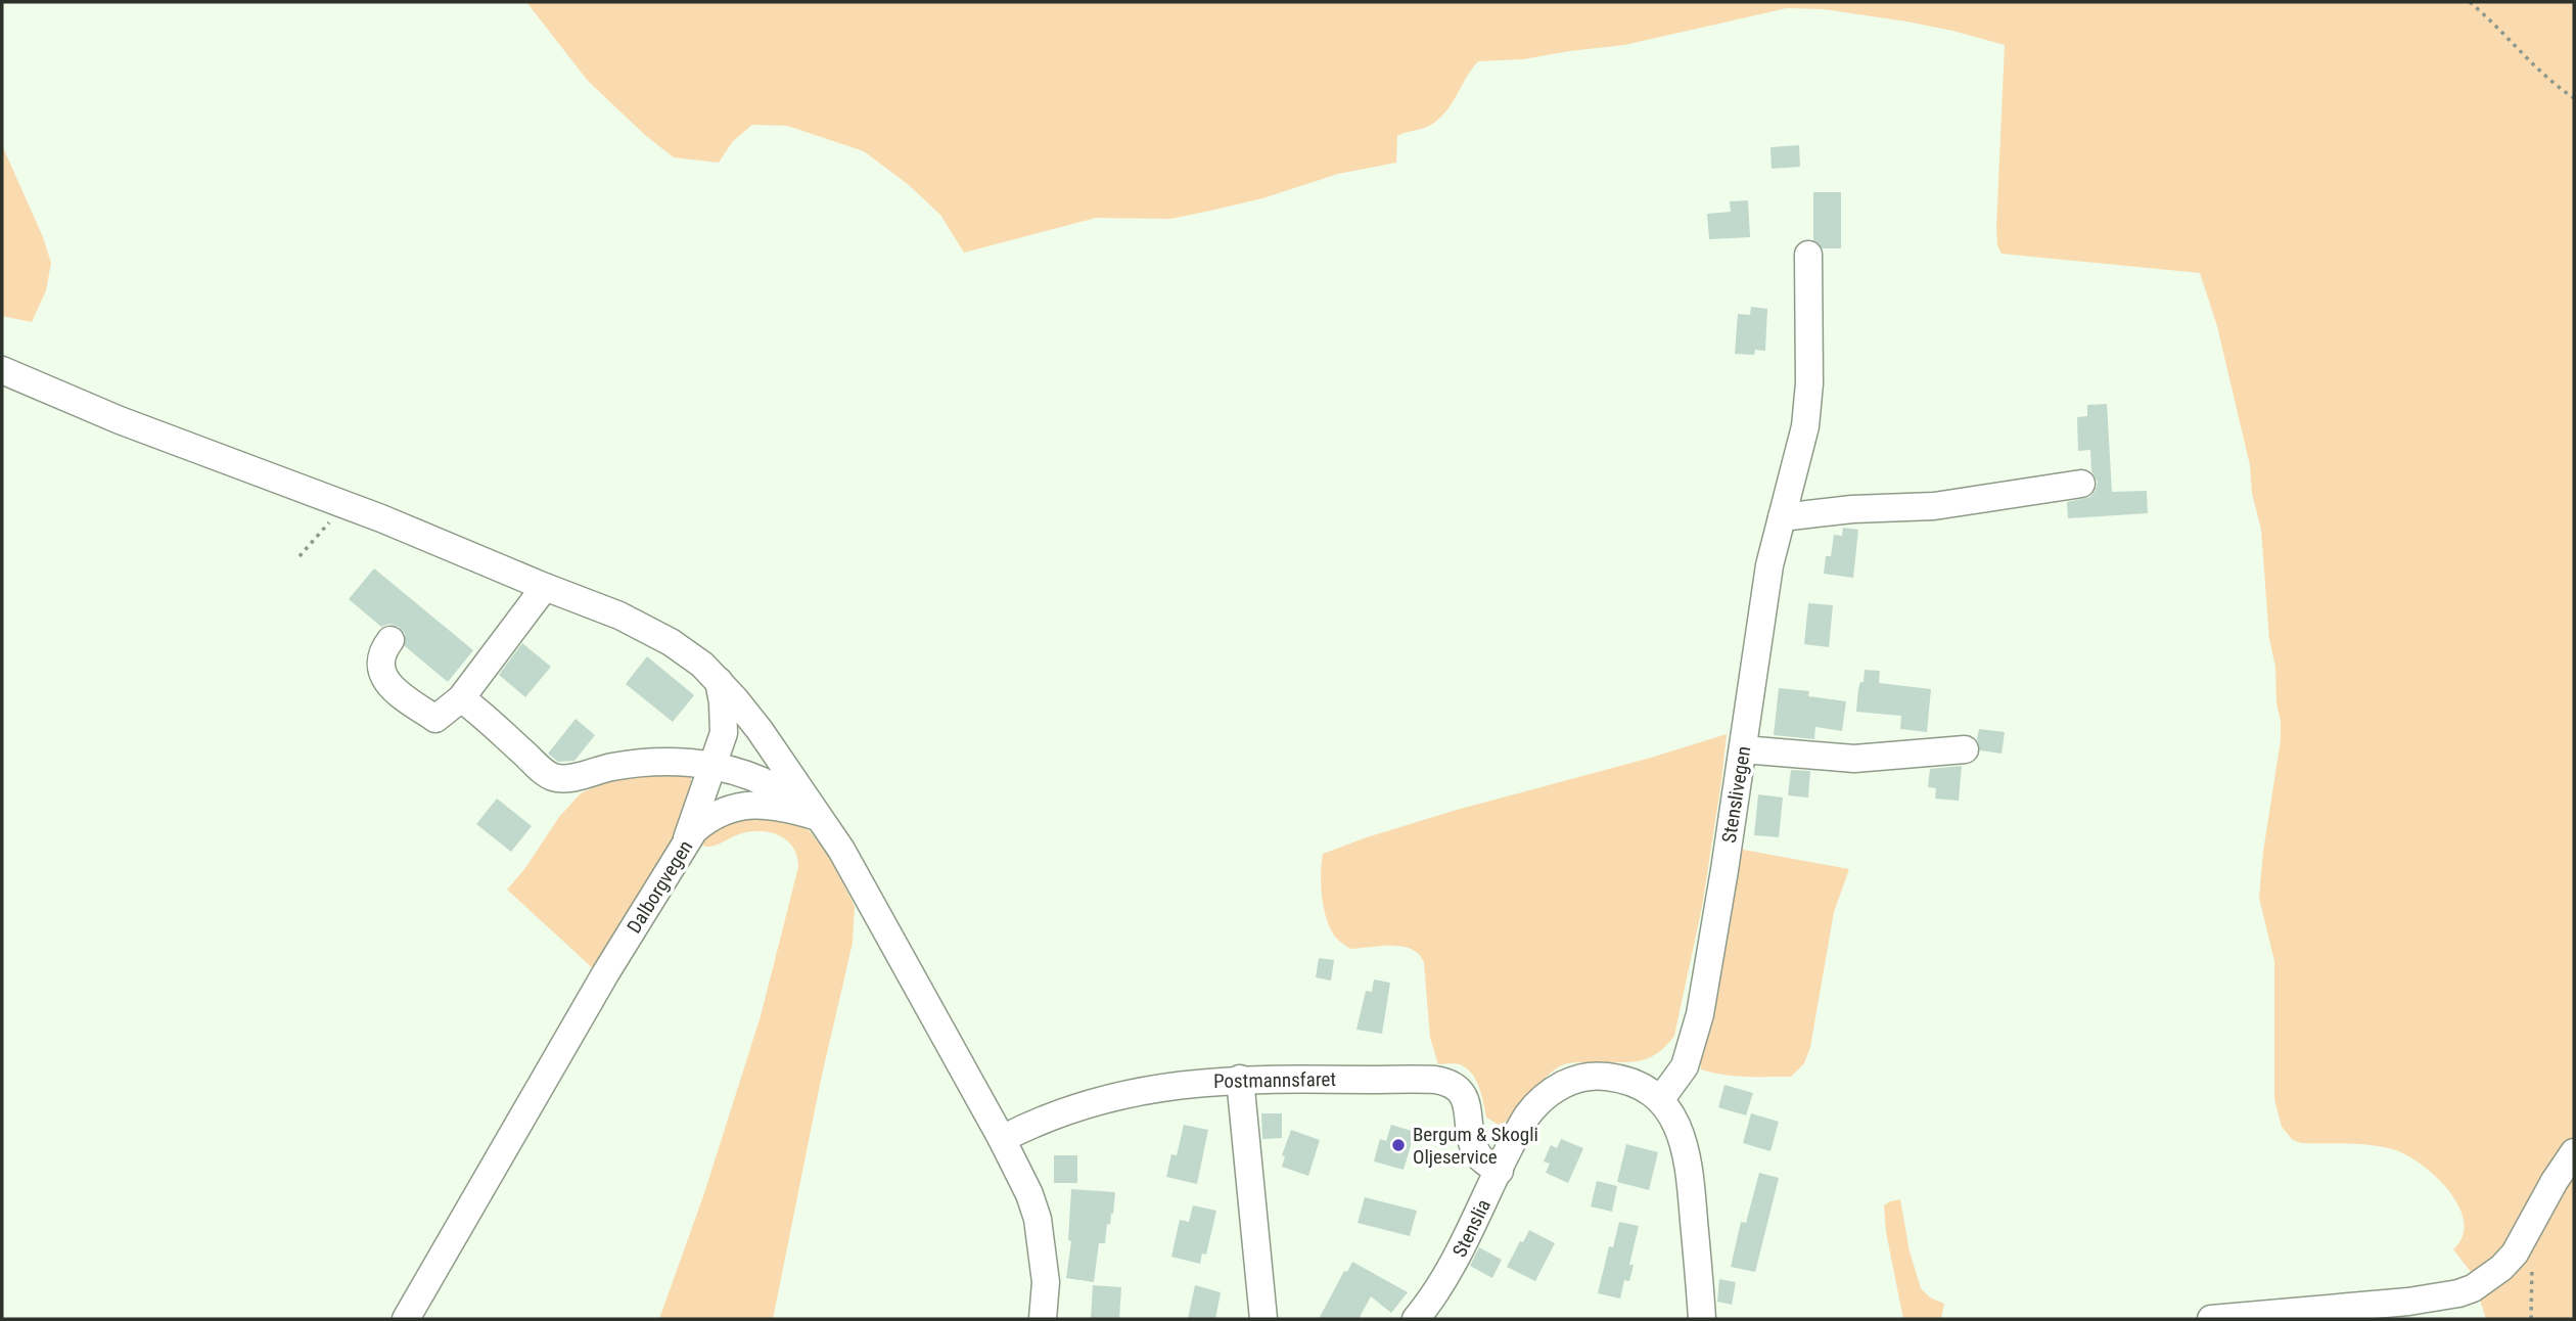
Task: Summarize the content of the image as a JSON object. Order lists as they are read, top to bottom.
{
  "streets": {
    "street": [
      "Stenslivegen",
      "Dalborgvegen",
      "Postmannsfaret",
      "Stenslia"
    ]
  },
  "crossings": [
    ["Stenslivegen", "Stenslia"],
    ["Postmannsfaret", "Stenslia"]
  ],
  "places": ["Bergum & Skogli Oljeservice"]
}
